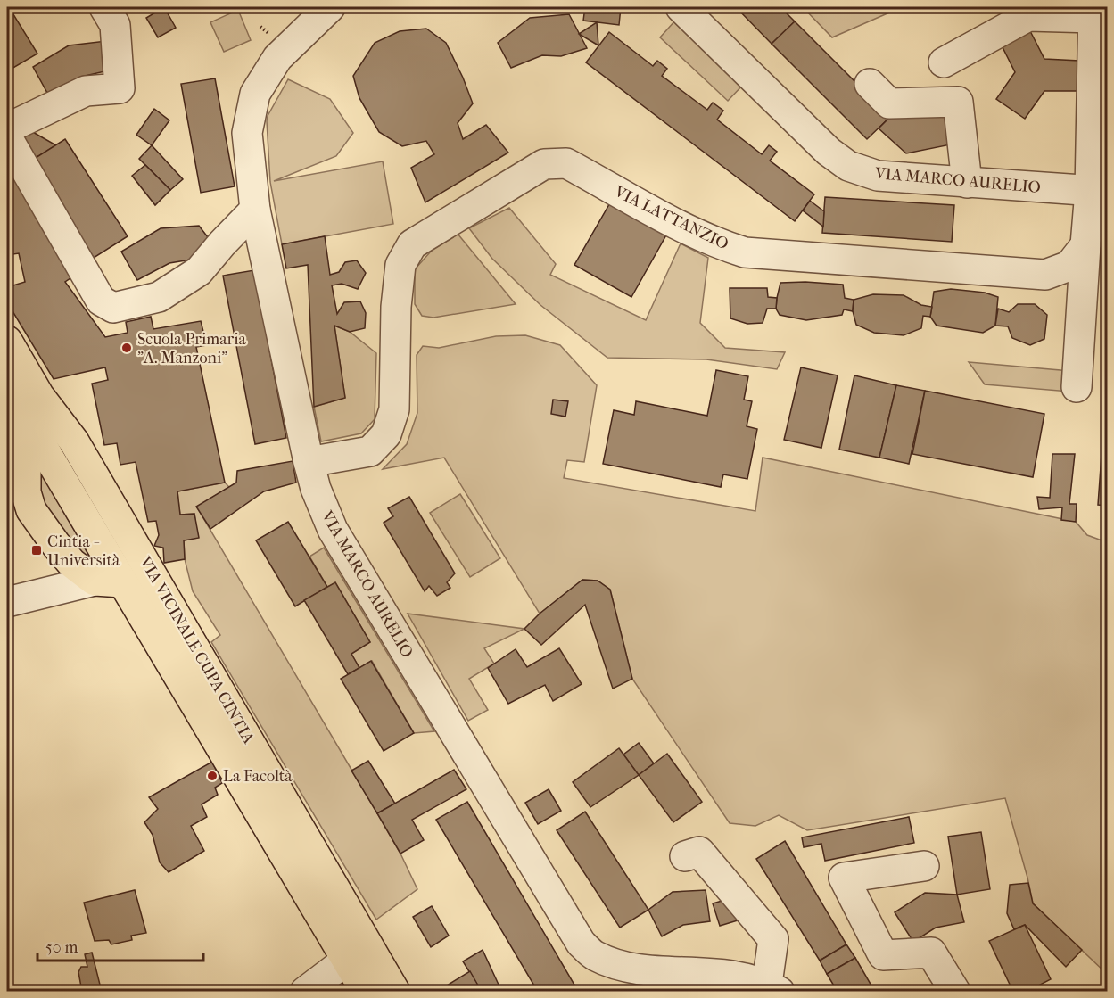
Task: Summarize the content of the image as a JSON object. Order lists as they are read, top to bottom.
{
  "streets": {
    "main road": ["VIA VICINALE CUPA CINTIA"],
    "street": ["VIA MARCO AURELIO", "VIA LATTANZIO"]
  },
  "crossings": [
    ["VIA MARCO AURELIO", "VIA LATTANZIO"]
  ],
  "places": {
    "other": ["Scuola Primaria \"A. Manzoni\"", "La Facoltà"],
    "transit": ["Cintia - Università"]
  },
  "scale_bar": "50 m"
}
